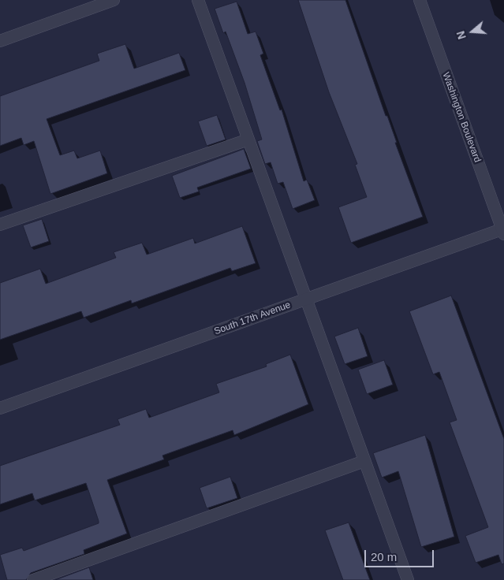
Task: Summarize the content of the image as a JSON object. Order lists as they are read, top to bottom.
{
  "streets": {
    "street": ["Washington Boulevard", "South 17th Avenue"]
  },
  "crossings": [
    ["Washington Boulevard", "South 17th Avenue"]
  ],
  "scale_bar": "20 m",
  "north": "left"
}
